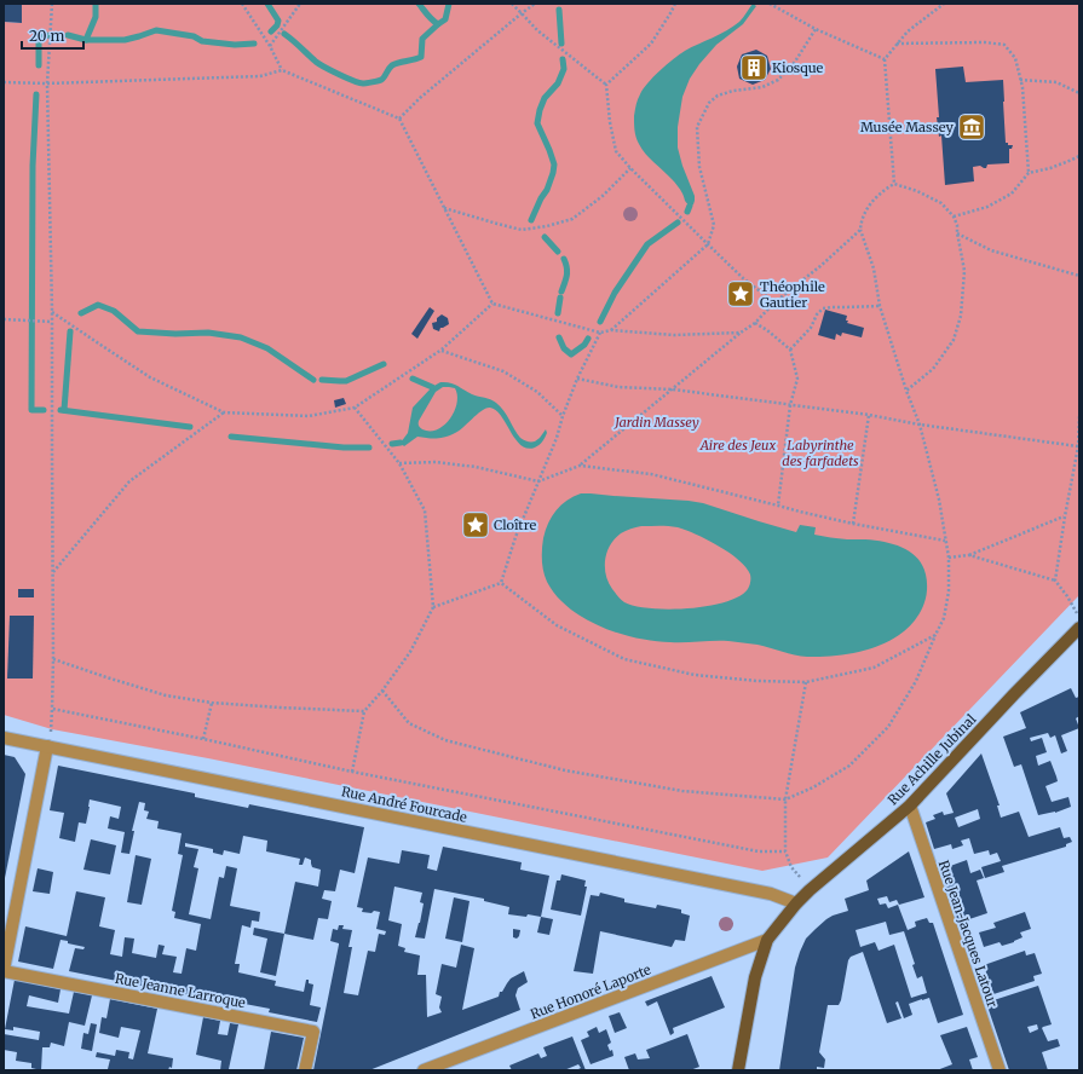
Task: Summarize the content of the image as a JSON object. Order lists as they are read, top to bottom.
{
  "streets": {
    "main road": ["Rue Achille Jubinal"],
    "street": [
      "Rue André Fourcade",
      "Rue Jean-Jacques Latour",
      "Rue Jeanne Larroque",
      "Rue Honoré Laporte"
    ]
  },
  "crossings": [
    ["Rue Achille Jubinal", "Rue André Fourcade"],
    ["Rue Achille Jubinal", "Rue Jean-Jacques Latour"],
    ["Rue Achille Jubinal", "Rue Honoré Laporte"]
  ],
  "parks": ["Jardin Massey", "Aire des Jeux", "Labyrinthe des farfadets"],
  "places": {
    "building": ["Kiosque"],
    "museum": ["Musée Massey"],
    "place": ["Théophile Gautier", "Cloître"]
  },
  "scale_bar": "20 m"
}
